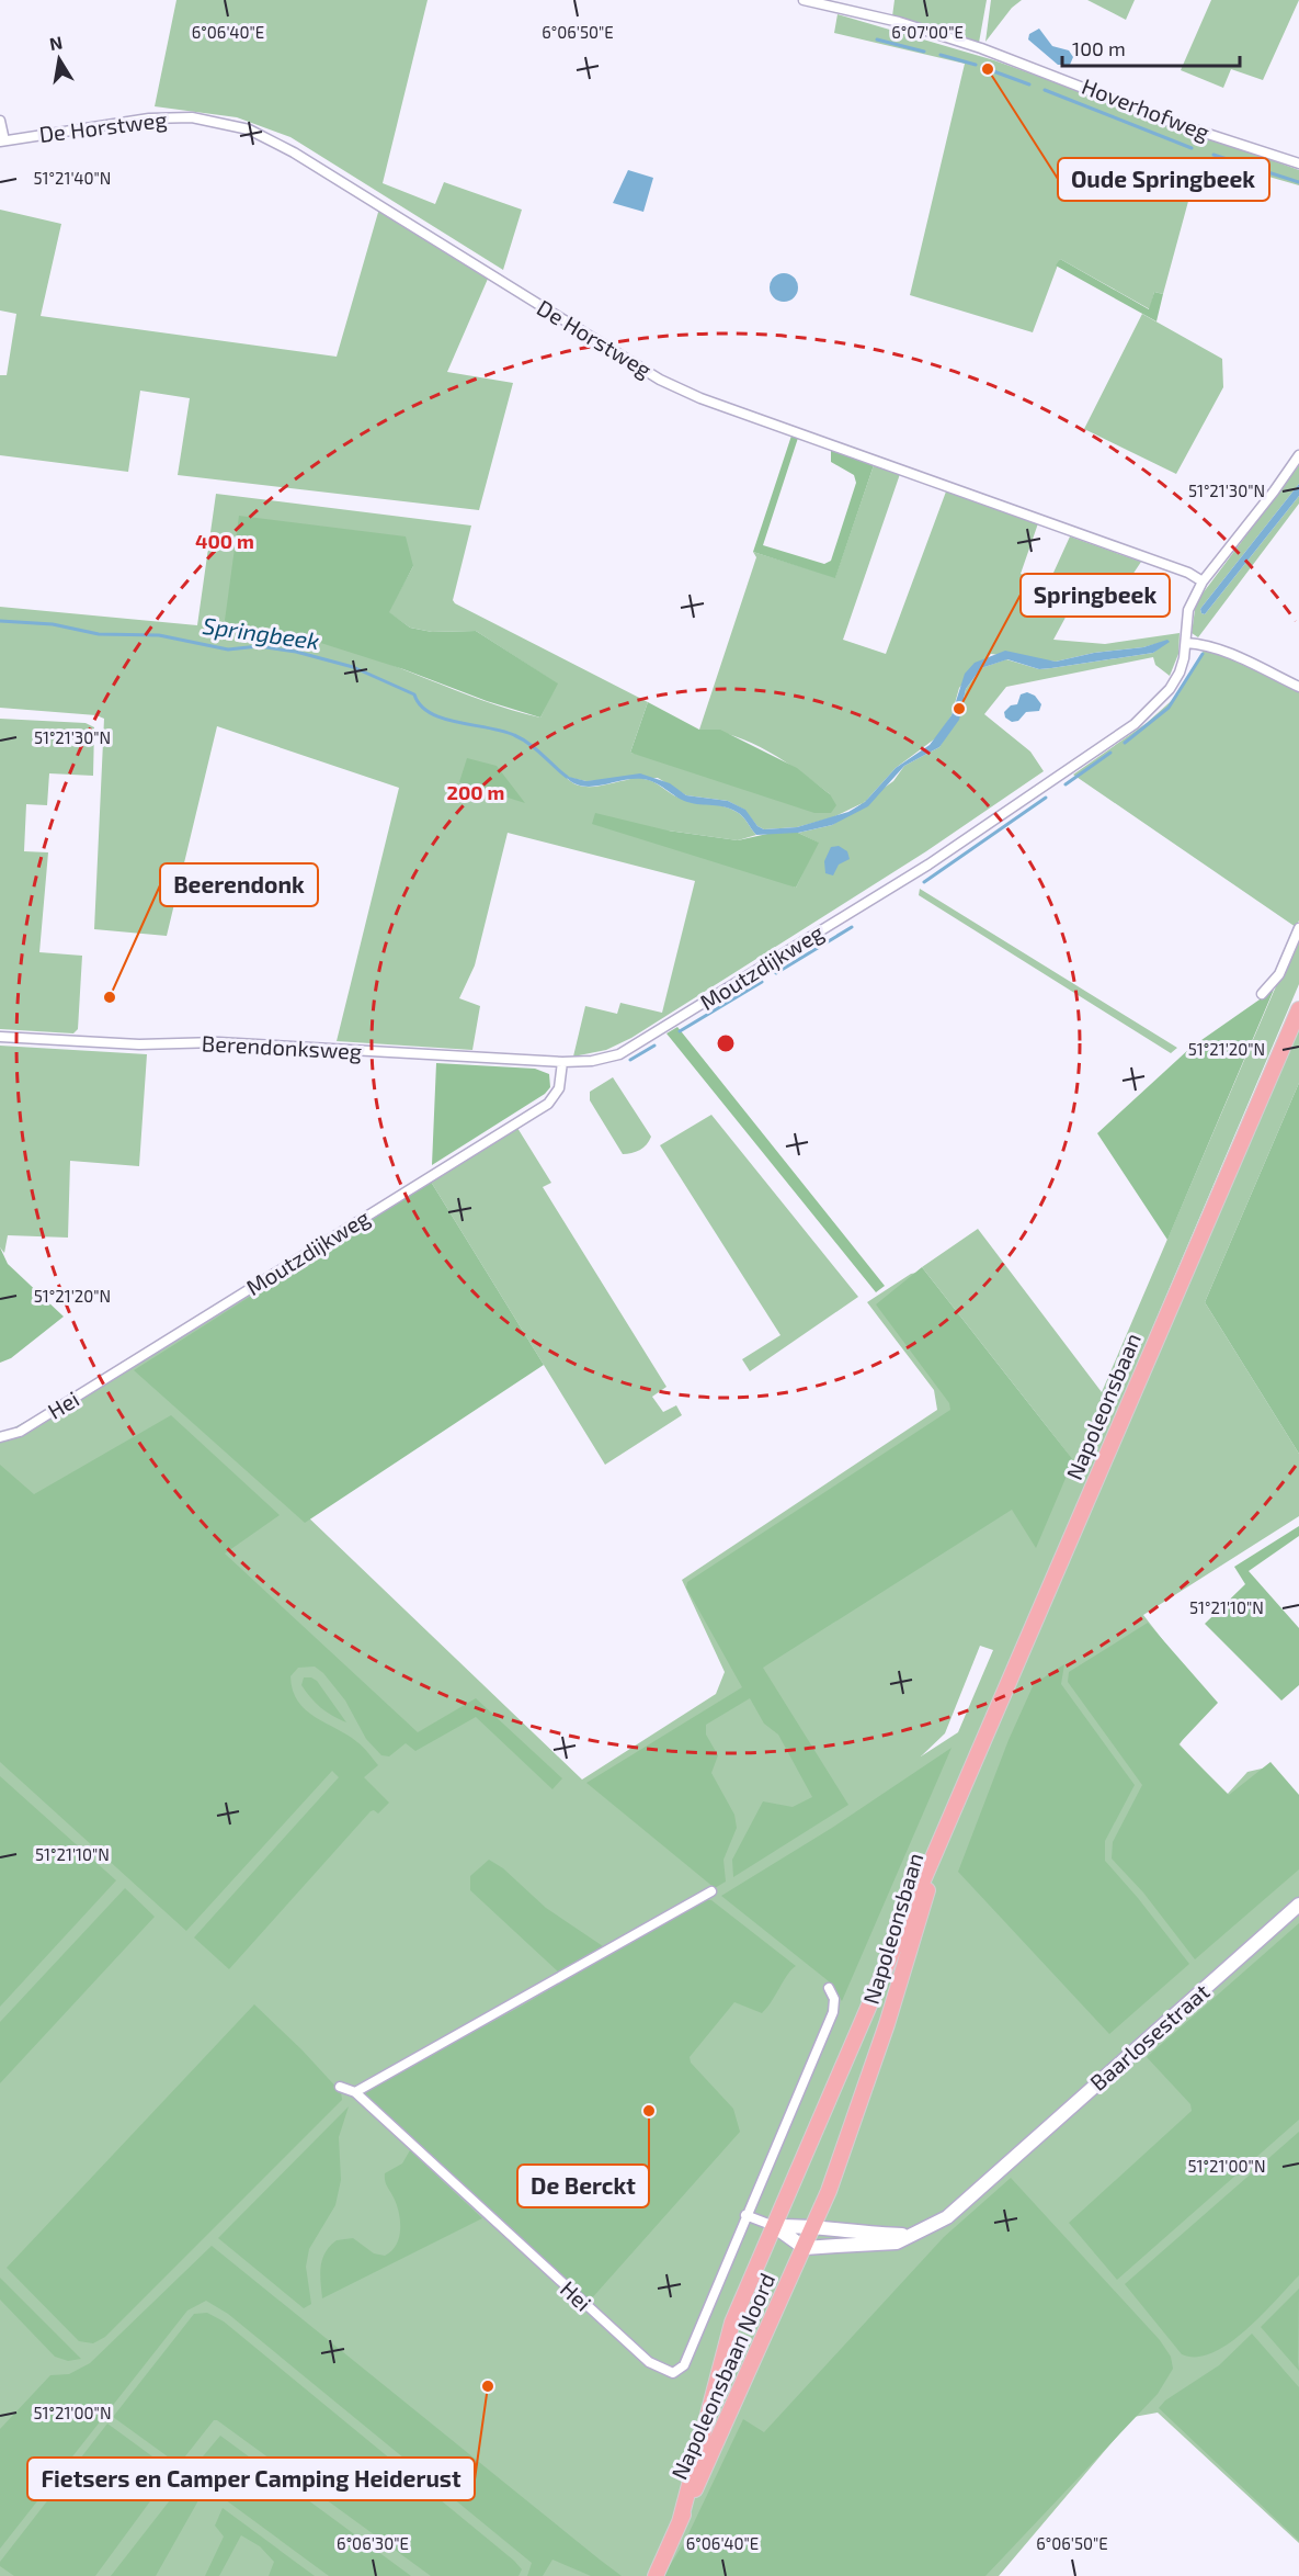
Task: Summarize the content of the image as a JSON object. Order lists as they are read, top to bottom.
{
  "streets": {
    "main road": ["Napoleonsbaan", "Napoleonsbaan Noord"],
    "street": [
      "Hoverhofweg",
      "De Horstweg",
      "Moutzdijkweg",
      "Berendonksweg",
      "Hei",
      "Baarlosestraat"
    ]
  },
  "crossings": [
    ["De Horstweg", "Moutzdijkweg"],
    ["Moutzdijkweg", "Berendonksweg"],
    ["Moutzdijkweg", "Hei"],
    ["Napoleonsbaan", "Napoleonsbaan Noord"]
  ],
  "water": ["Springbeek"],
  "places": [
    "Oude Springbeek",
    "Springbeek",
    "Beerendonk",
    "De Berckt",
    "Fietsers en Camper Camping Heiderust"
  ],
  "scale_bar": "100 m",
  "north": "top",
  "coordinates": [
    "6°07'00\"E",
    "6°06'40\"E",
    "6°06'50\"E",
    "51°21'40\"N",
    "51°21'30\"N",
    "51°21'20\"N",
    "51°21'10\"N",
    "51°21'00\"N",
    "6°06'30\"E"
  ],
  "rings": ["400 m", "200 m"]
}
